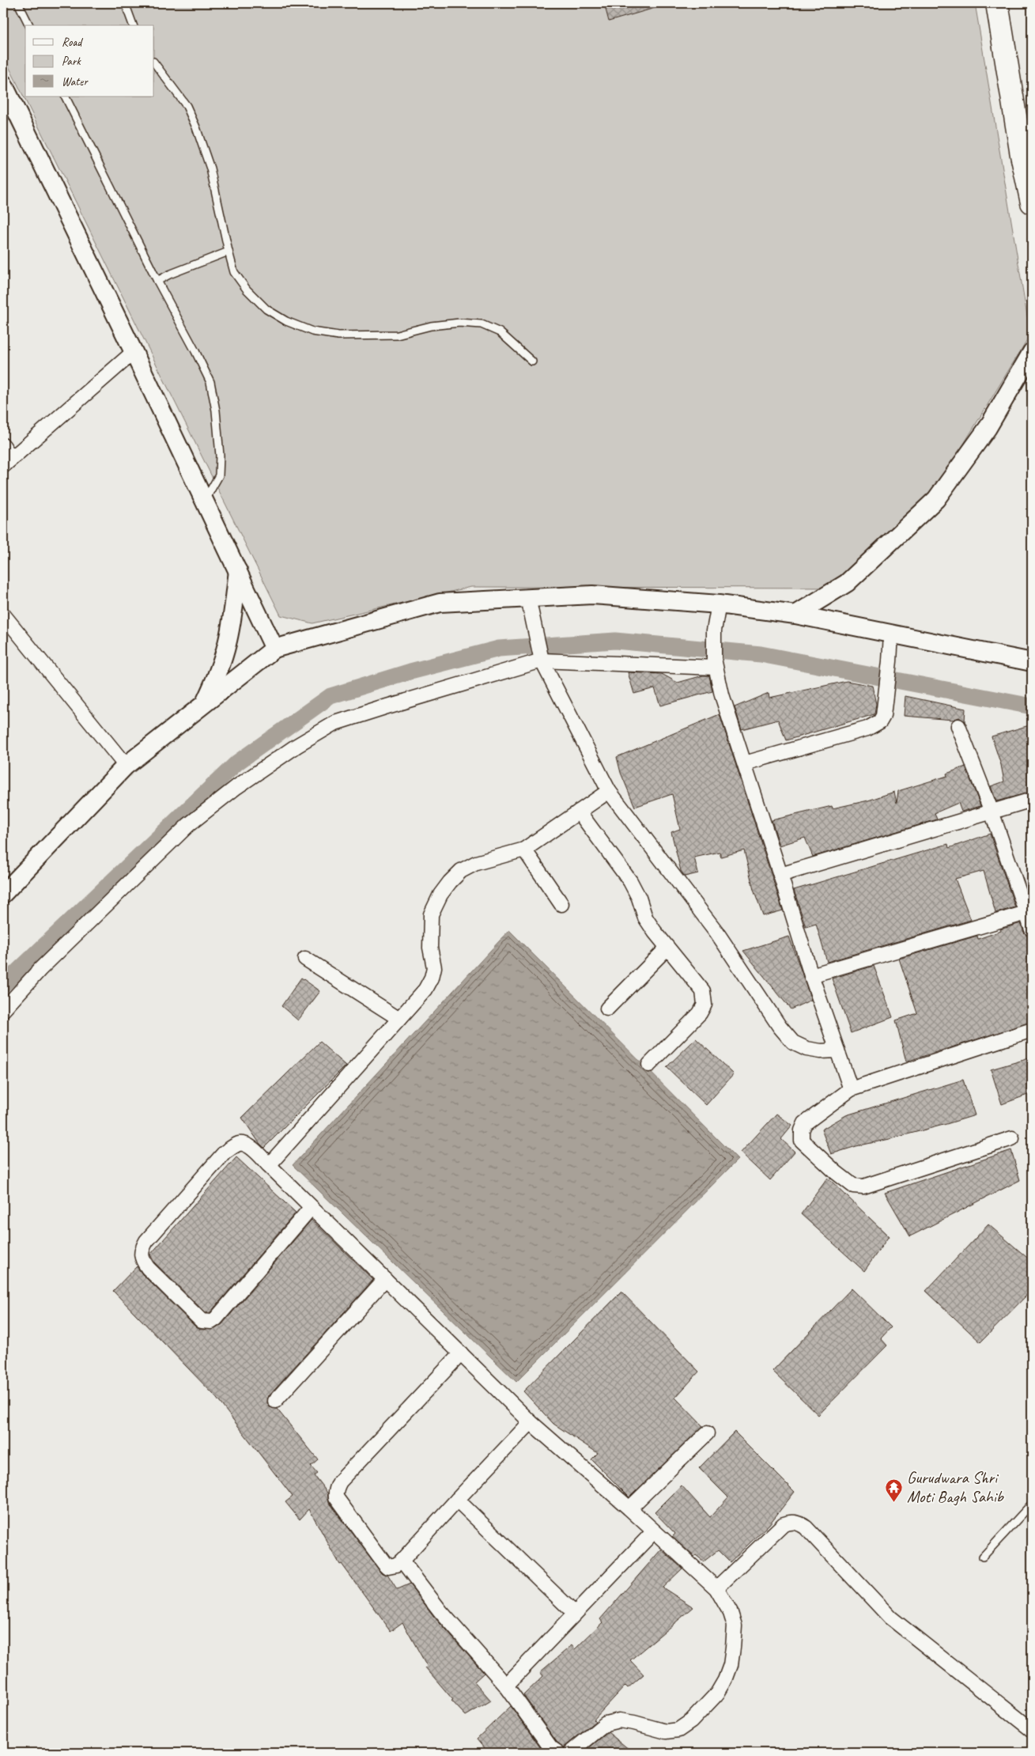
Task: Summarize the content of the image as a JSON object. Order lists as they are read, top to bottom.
{
  "places": {
    "temple": ["Gurudwara Shri Moti Bagh Sahib"]
  },
  "legend": ["Road", "Park", "Water"]
}
